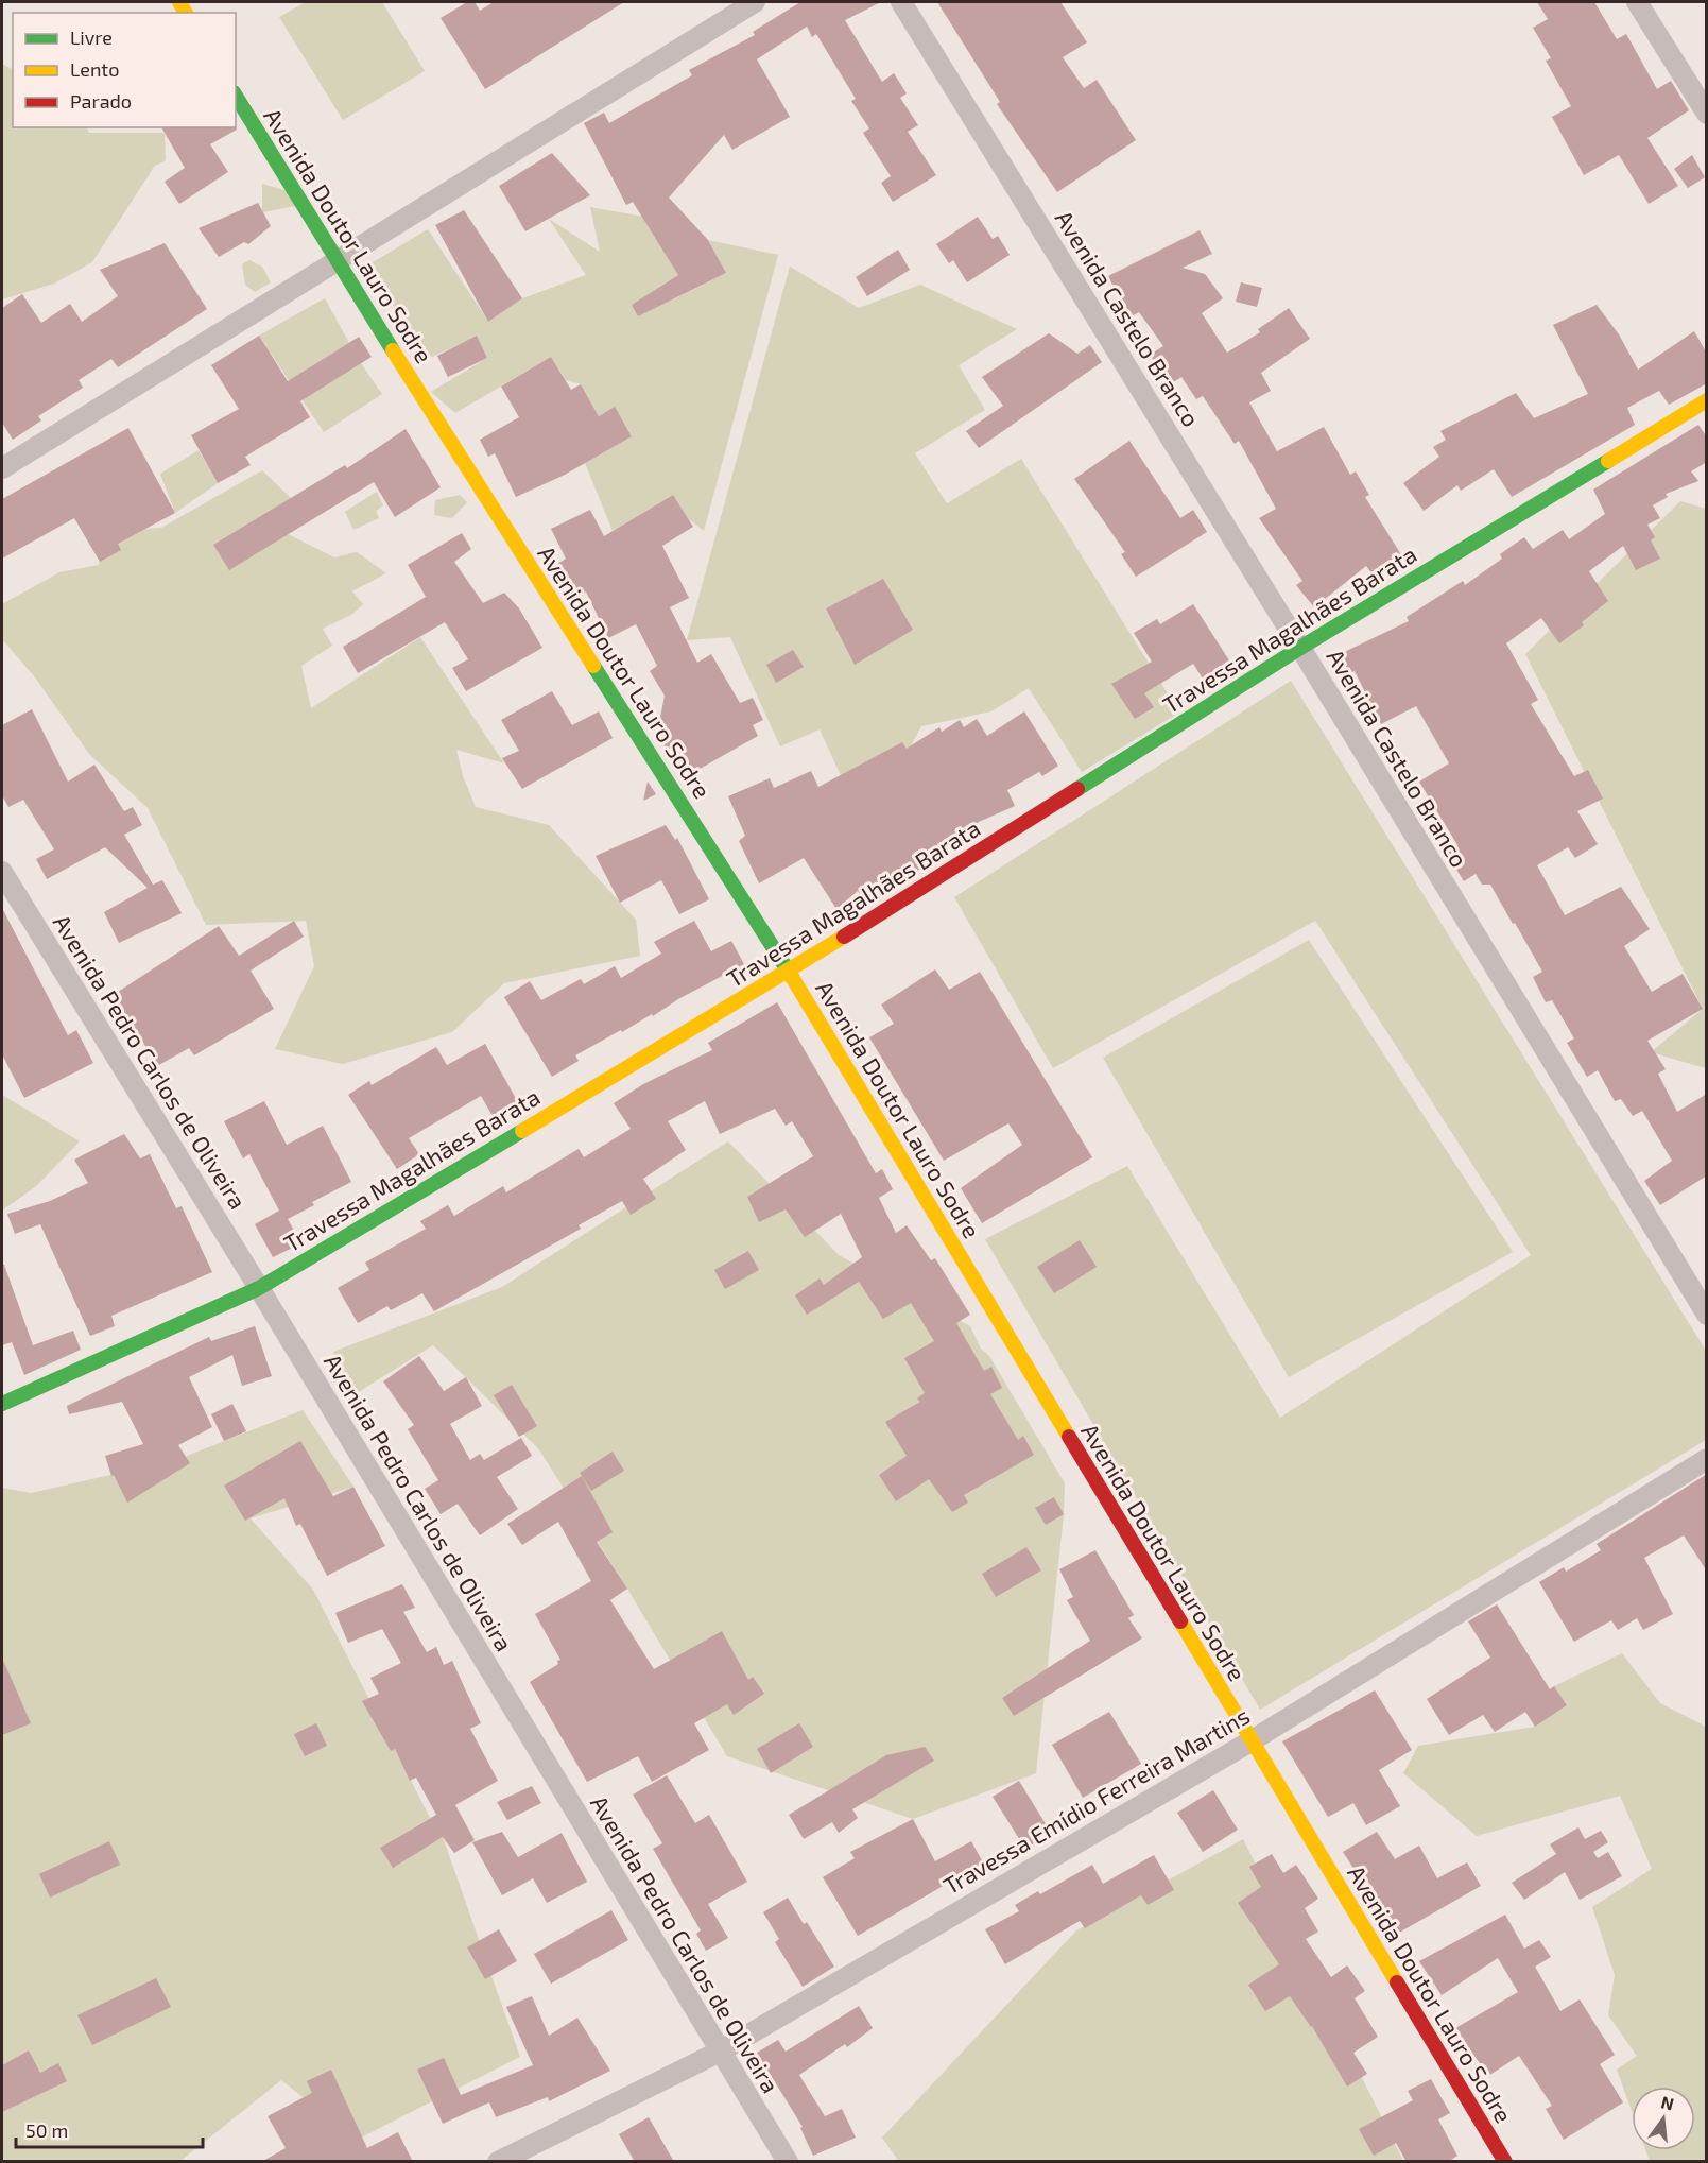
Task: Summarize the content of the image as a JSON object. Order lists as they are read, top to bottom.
{
  "streets": {
    "street": [
      "Avenida Doutor Lauro Sodre",
      "Avenida Castelo Branco",
      "Travessa Magalhães Barata",
      "Avenida Pedro Carlos de Oliveira",
      "Travessa Emídio Ferreira Martins"
    ]
  },
  "crossings": [
    ["Avenida Doutor Lauro Sodre", "Travessa Magalhães Barata"],
    ["Avenida Doutor Lauro Sodre", "Travessa Emídio Ferreira Martins"],
    ["Avenida Castelo Branco", "Travessa Magalhães Barata"],
    ["Travessa Magalhães Barata", "Avenida Pedro Carlos de Oliveira"],
    ["Avenida Pedro Carlos de Oliveira", "Travessa Emídio Ferreira Martins"]
  ],
  "legend": ["Livre", "Lento", "Parado"],
  "scale_bar": "50 m",
  "north": "top"
}
